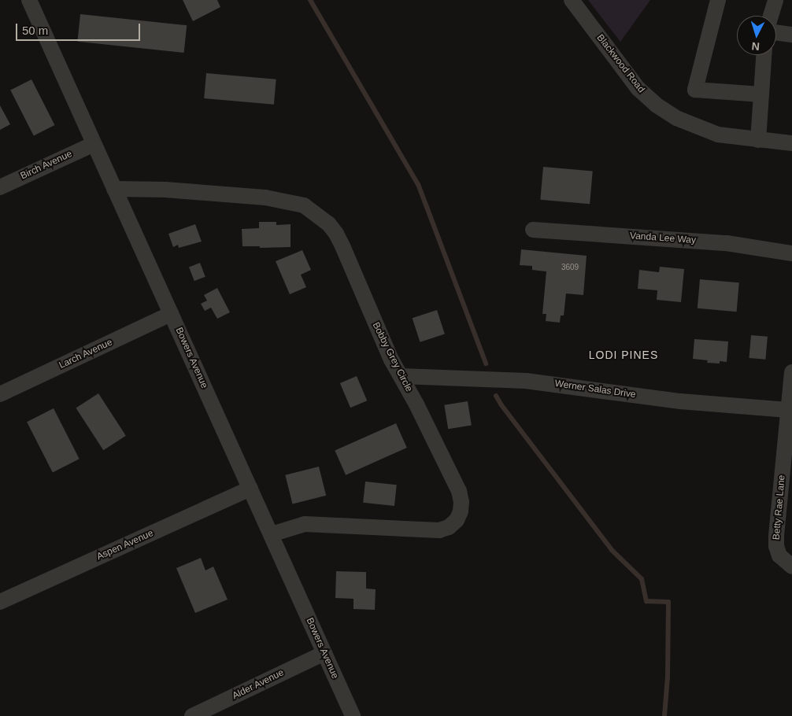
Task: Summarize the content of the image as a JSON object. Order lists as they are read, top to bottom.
{
  "streets": {
    "street": [
      "Blackwood Road",
      "Birch Avenue",
      "Vanda Lee Way",
      "Larch Avenue",
      "Bobby Grey Circle",
      "Bowers Avenue",
      "Werner Salas Drive",
      "Betty Rae Lane",
      "Aspen Avenue",
      "Alder Avenue"
    ]
  },
  "crossings": [
    ["Birch Avenue", "Bowers Avenue"],
    ["Larch Avenue", "Bowers Avenue"],
    ["Bobby Grey Circle", "Bowers Avenue"],
    ["Bobby Grey Circle", "Werner Salas Drive"],
    ["Bowers Avenue", "Aspen Avenue"],
    ["Bowers Avenue", "Alder Avenue"],
    ["Werner Salas Drive", "Betty Rae Lane"]
  ],
  "districts": ["LODI PINES"],
  "house_numbers": ["3609"],
  "scale_bar": "50 m",
  "north": "bottom"
}
